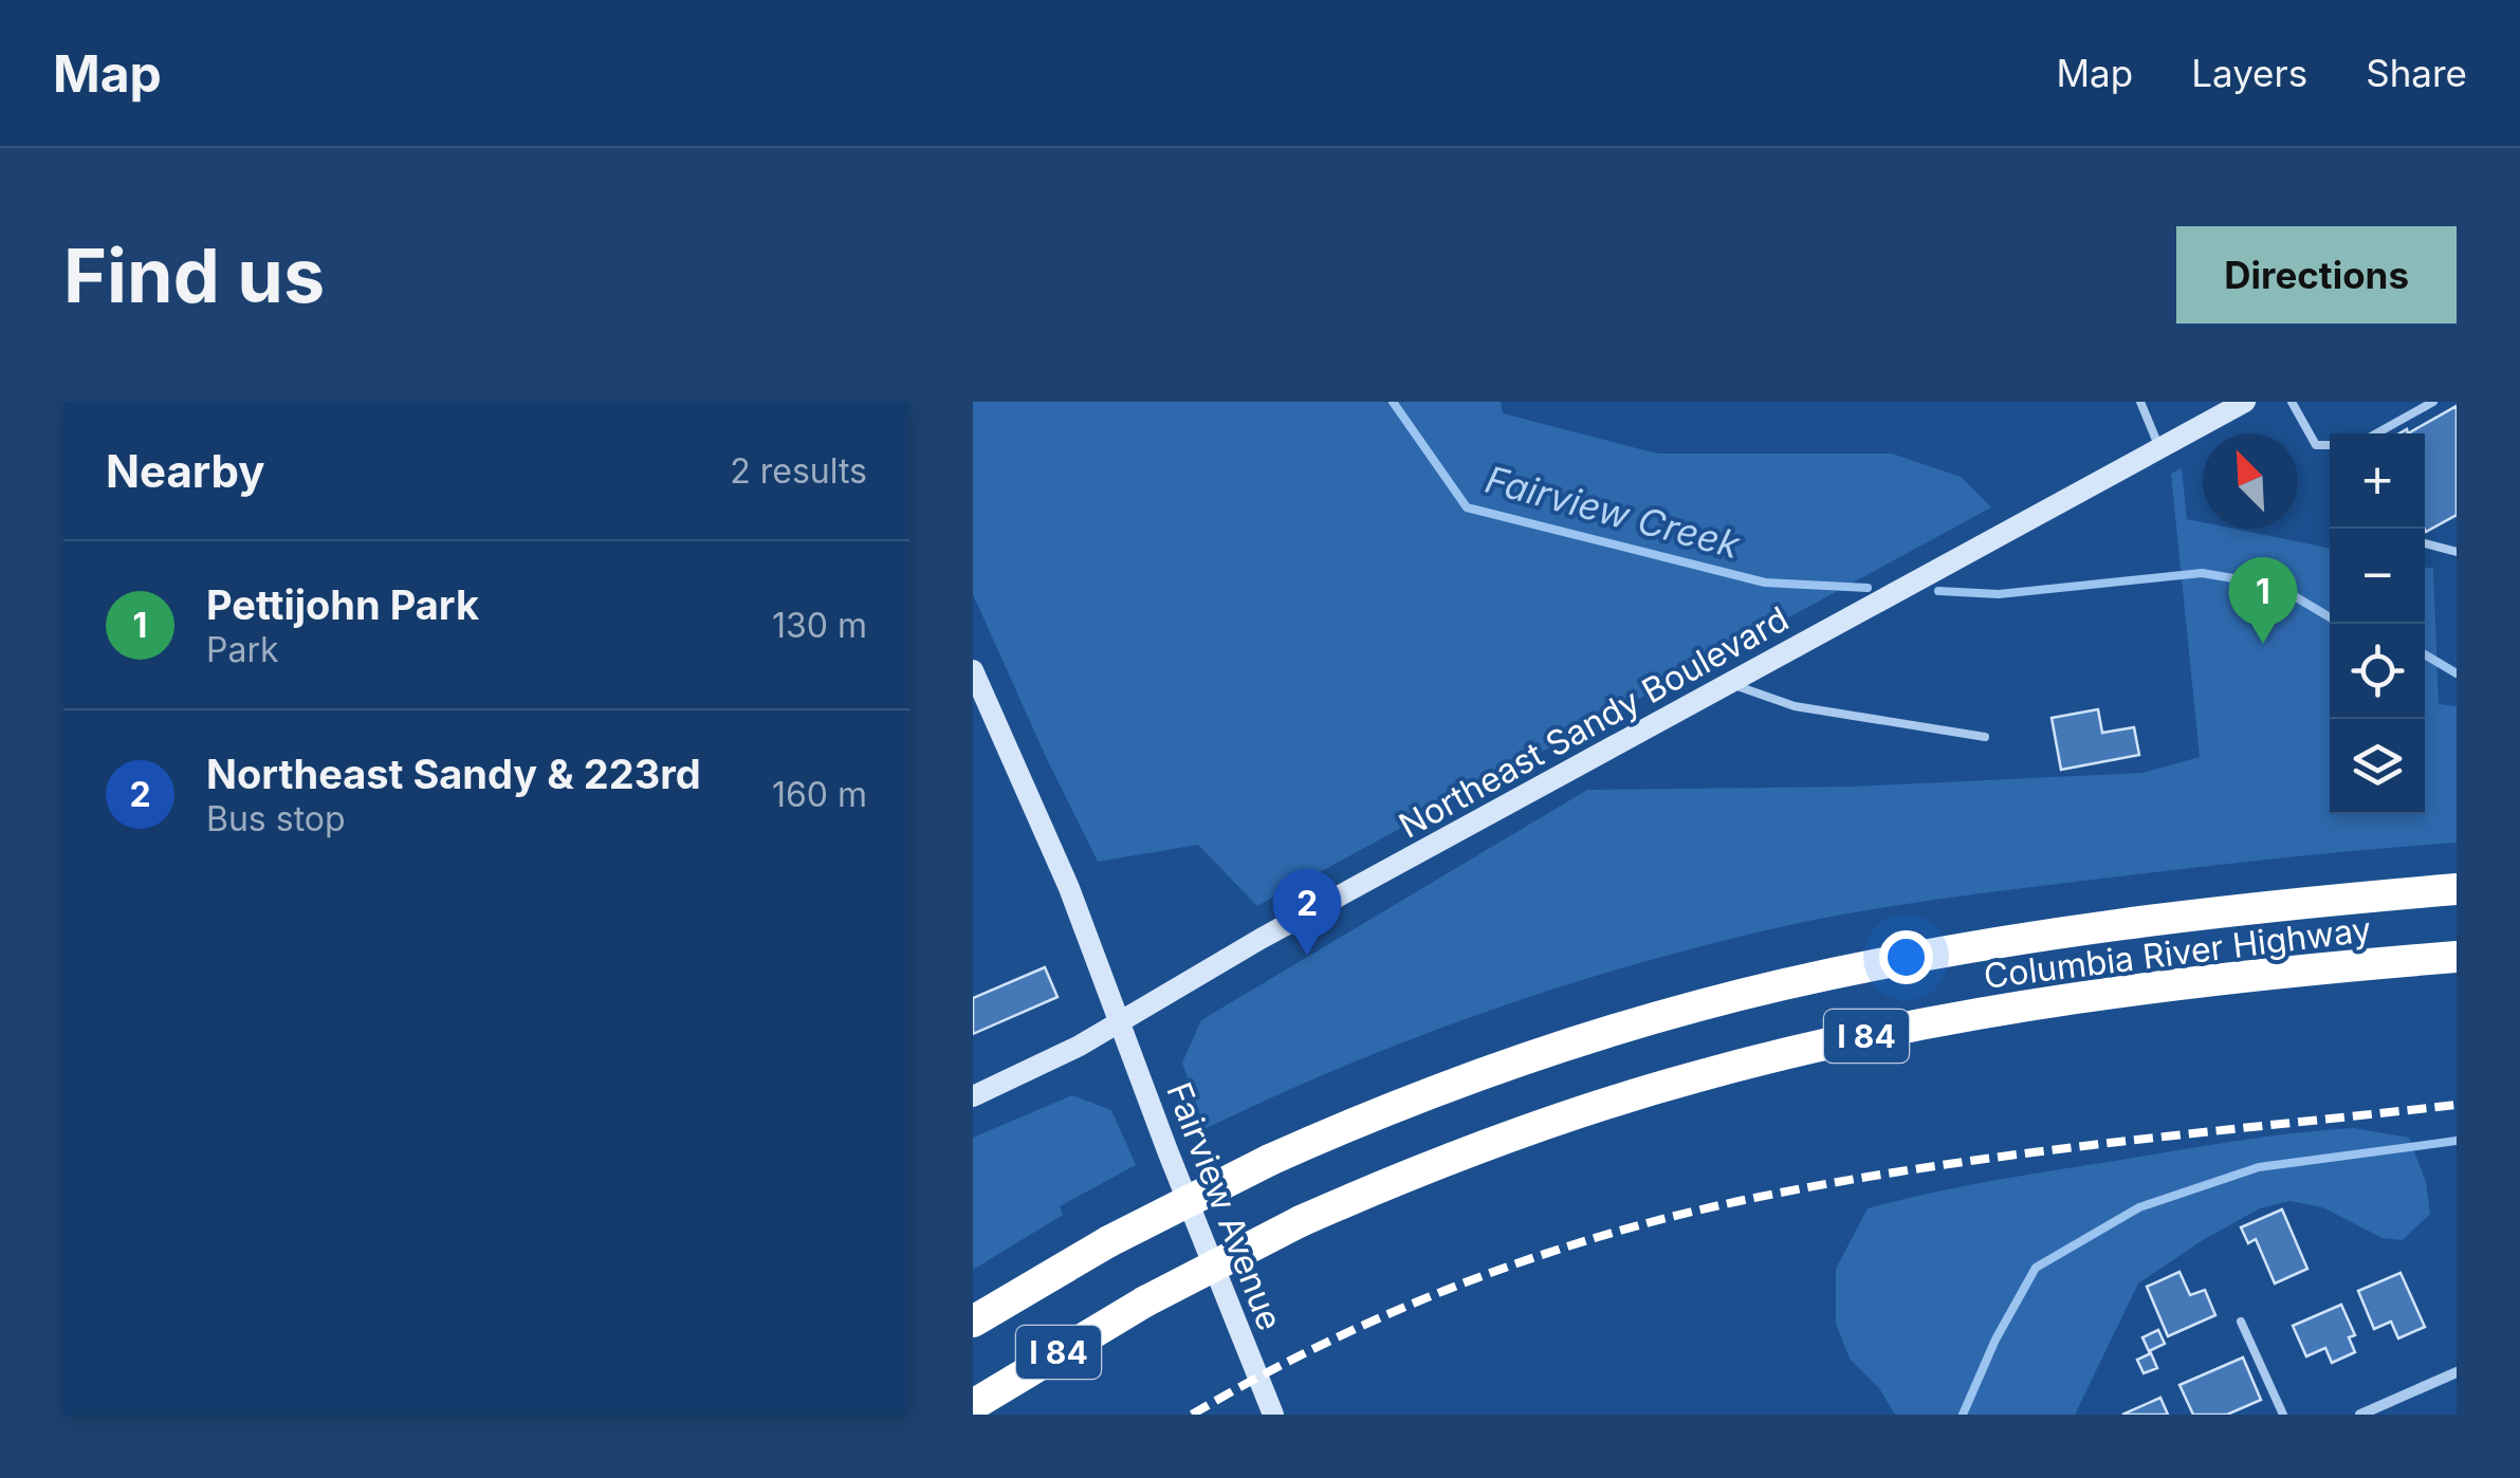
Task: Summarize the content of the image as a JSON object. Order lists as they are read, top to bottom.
{
  "streets": {
    "highway": ["Columbia River Highway", "I 84"],
    "main road": ["Northeast Sandy Boulevard", "Fairview Avenue"]
  },
  "crossings": [
    ["Northeast Sandy Boulevard", "Fairview Avenue"]
  ],
  "water": ["Fairview Creek"],
  "north": "top left",
  "page": {
    "header": "Map",
    "nav": ["Map", "Layers", "Share"],
    "buttons": "Directions",
    "title": "Find us",
    "heading": ["Nearby", "2 results"],
    "map_buttons": ["+", "−"],
    "list": [
      {
        "mark": "1",
        "name": "Pettijohn Park",
        "note": "Park",
        "value": "130 m"
      },
      {
        "mark": "2",
        "name": "Northeast Sandy & 223rd",
        "note": "Bus stop",
        "value": "160 m"
      }
    ],
    "pins": ["1", "2"]
  }
}
